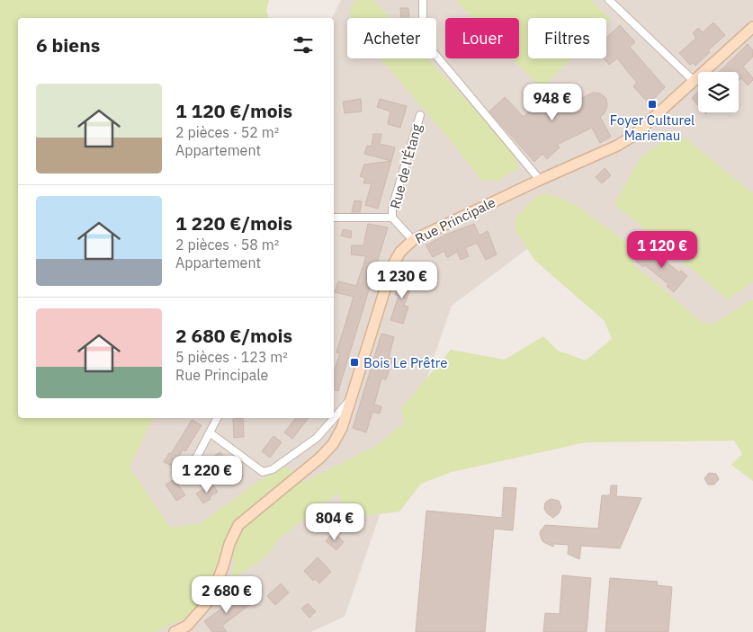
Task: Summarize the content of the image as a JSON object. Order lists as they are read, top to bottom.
{
  "streets": {
    "main road": ["Rue Principale"],
    "street": ["Rue de l'Étang"]
  },
  "crossings": [
    ["Rue de l'Étang", "Rue Principale"]
  ],
  "places": {
    "transit": ["Foyer Culturel Marienau", "Bois Le Prêtre"]
  },
  "page": {
    "chip": ["Acheter", "Louer", "Filtres"],
    "heading": "6 biens",
    "list": [
      {
        "name": "1 120 €/mois",
        "note": "2 pièces · 52 m² · Appartement"
      },
      {
        "name": "1 220 €/mois",
        "note": "2 pièces · 58 m² · Appartement"
      },
      {
        "name": "2 680 €/mois",
        "note": "5 pièces · 123 m² · Rue Principale"
      }
    ],
    "price": [
      "948 €",
      "1 120 €",
      "1 230 €",
      "1 220 €",
      "804 €",
      "2 680 €"
    ]
  }
}
